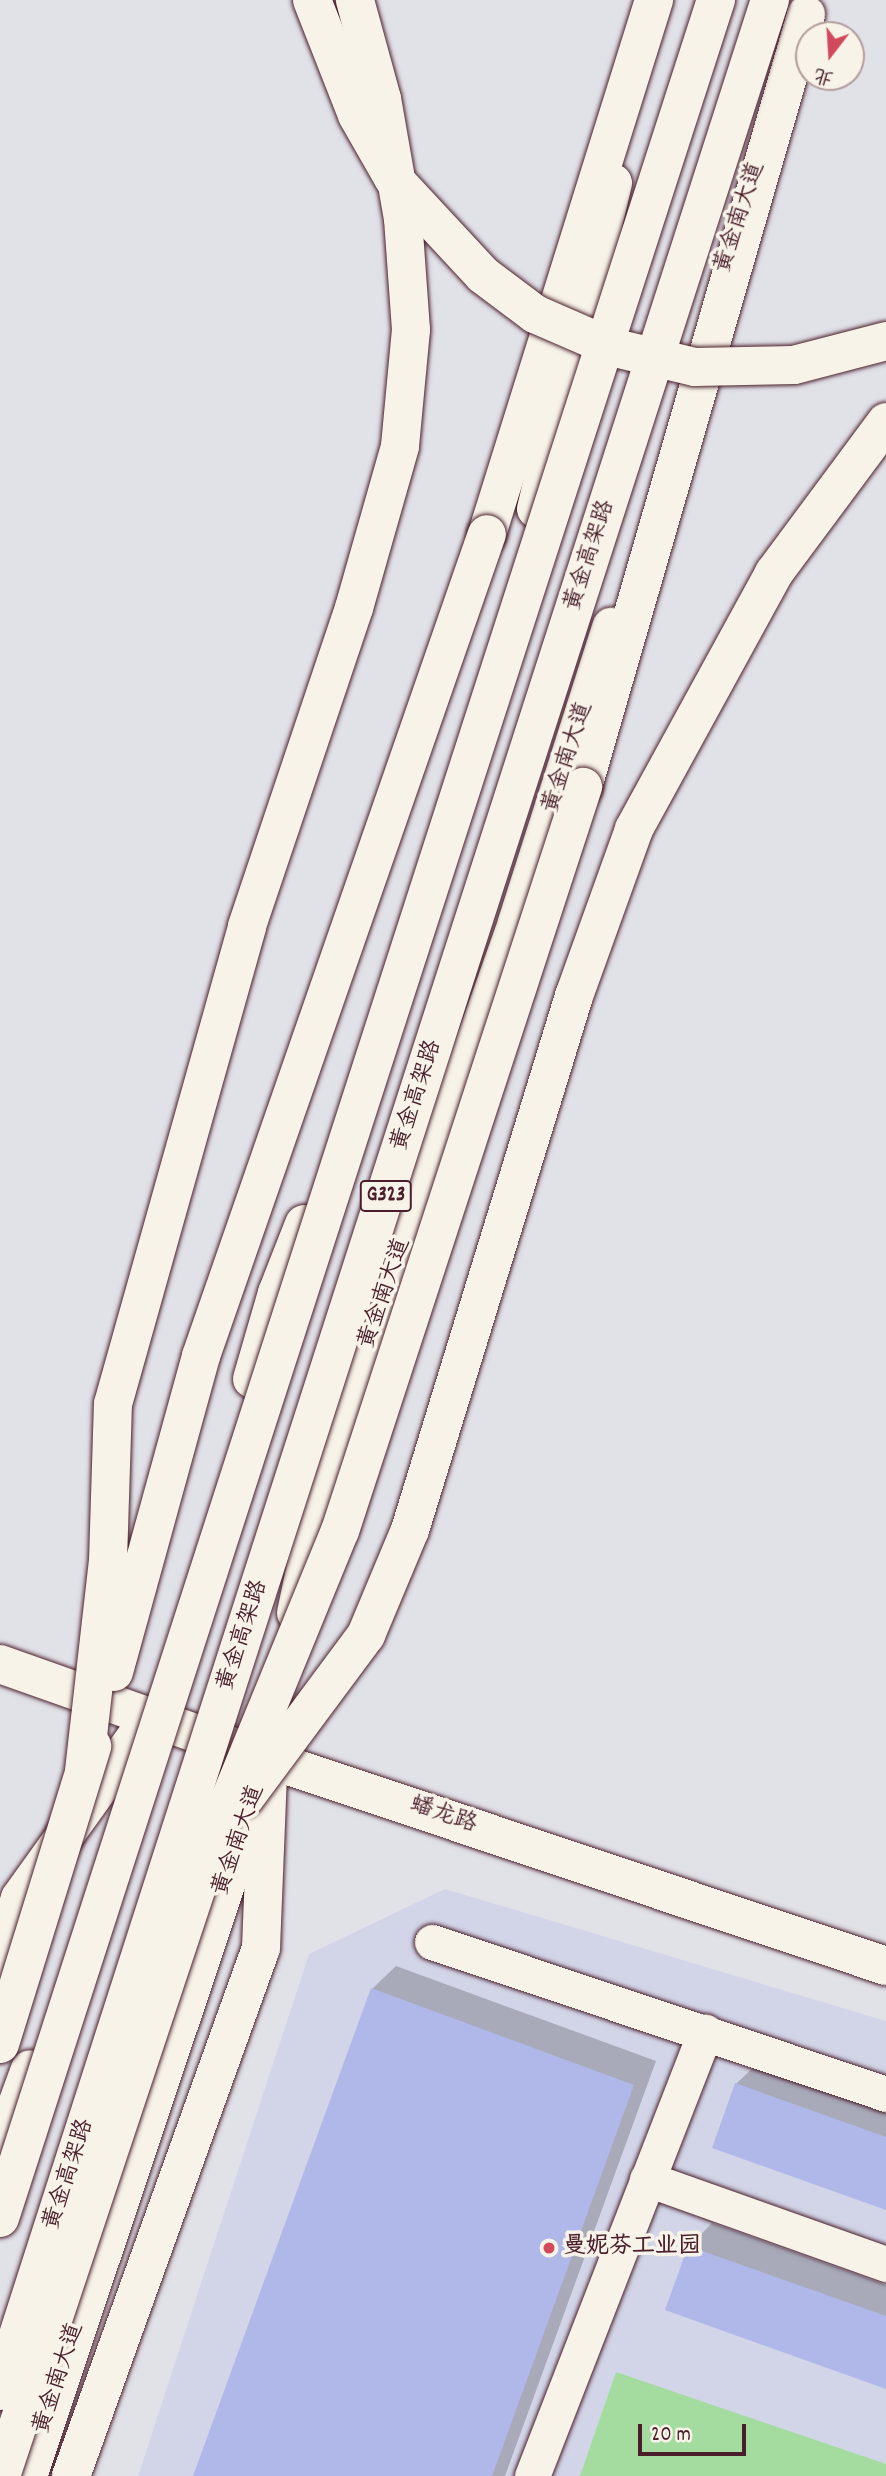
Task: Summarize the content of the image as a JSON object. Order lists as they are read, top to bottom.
{
  "streets": {
    "main road": [
      "黄金南大道",
      "黄金高架路",
      "G323",
      "蟠龙路"
    ]
  },
  "crossings": [
    ["黄金南大道", "蟠龙路"]
  ],
  "places": ["曼妮芬工业园"],
  "scale_bar": "20 m",
  "north": "bottom"
}
